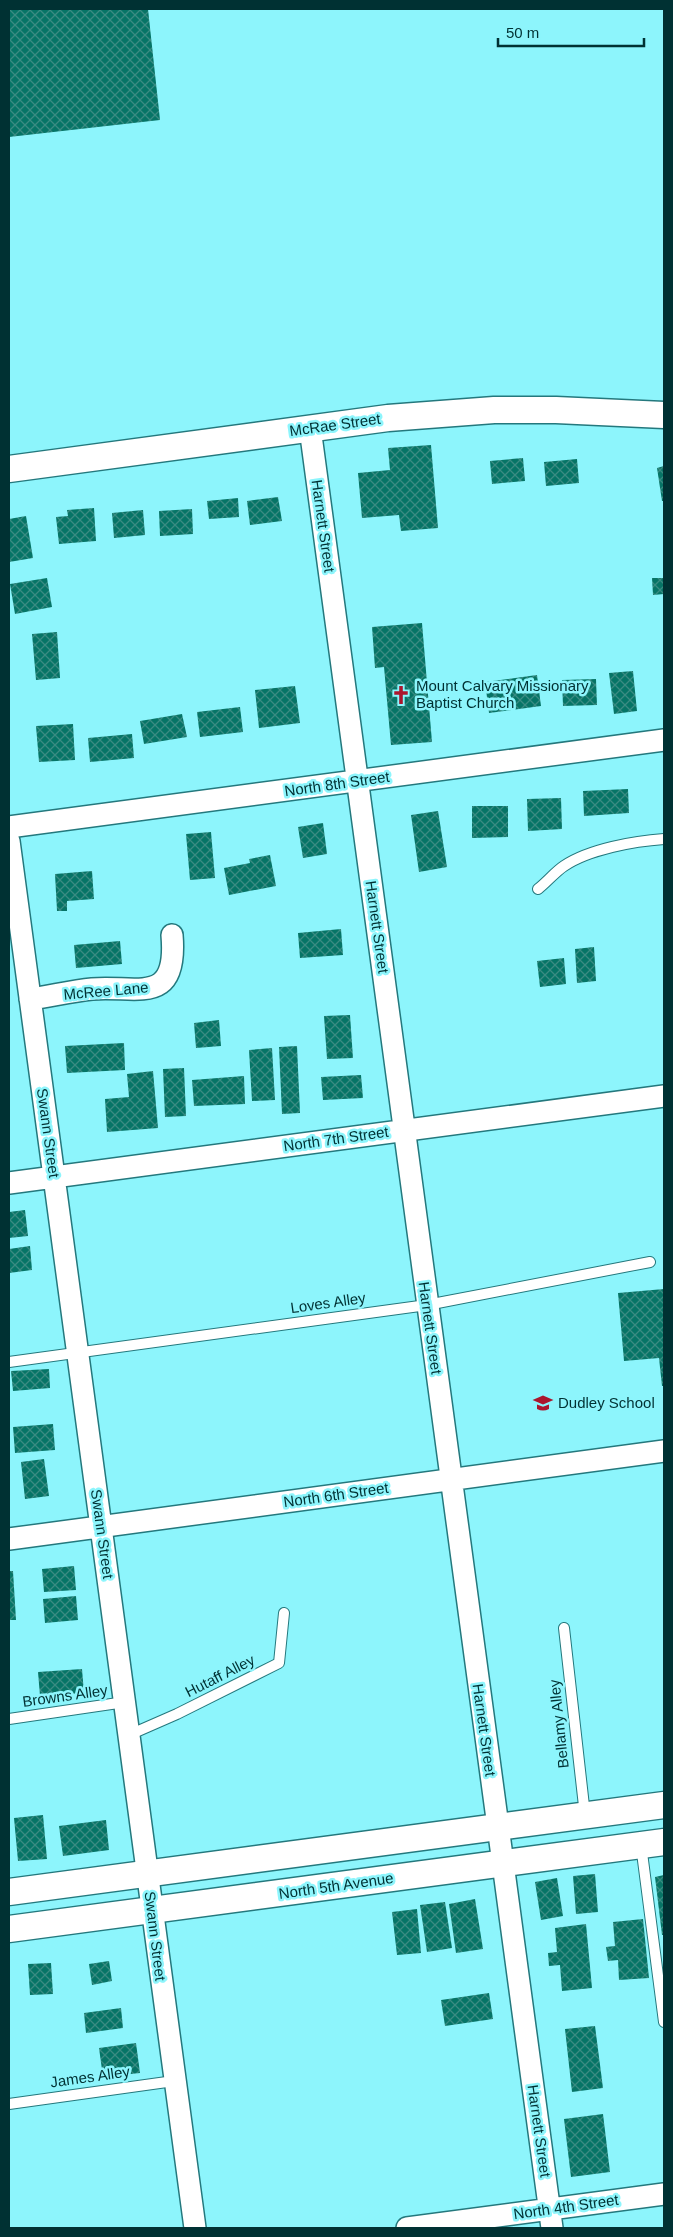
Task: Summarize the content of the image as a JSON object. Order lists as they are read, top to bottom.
{
  "streets": {
    "street": [
      "McRae Street",
      "Harnett Street",
      "North 8th Street",
      "McRee Lane",
      "Swann Street",
      "North 7th Street",
      "North 6th Street",
      "North 5th Avenue",
      "North 4th Street"
    ],
    "lane": [
      "Loves Alley",
      "Hutaff Alley",
      "Browns Alley",
      "Bellamy Alley",
      "James Alley"
    ]
  },
  "crossings": [
    ["McRae Street", "Harnett Street"],
    ["Harnett Street", "North 8th Street"],
    ["Harnett Street", "North 7th Street"],
    ["Harnett Street", "Loves Alley"],
    ["Harnett Street", "North 6th Street"],
    ["Harnett Street", "North 5th Avenue"],
    ["Harnett Street", "North 4th Street"],
    ["McRee Lane", "Swann Street"],
    ["Swann Street", "North 7th Street"],
    ["Swann Street", "Loves Alley"],
    ["Swann Street", "North 6th Street"],
    ["Swann Street", "Hutaff Alley"],
    ["Swann Street", "Browns Alley"],
    ["Swann Street", "North 5th Avenue"],
    ["Swann Street", "James Alley"]
  ],
  "places": {
    "church": ["Mount Calvary Missionary Baptist Church"],
    "school or university": ["Dudley School"]
  },
  "scale_bar": "50 m"
}
